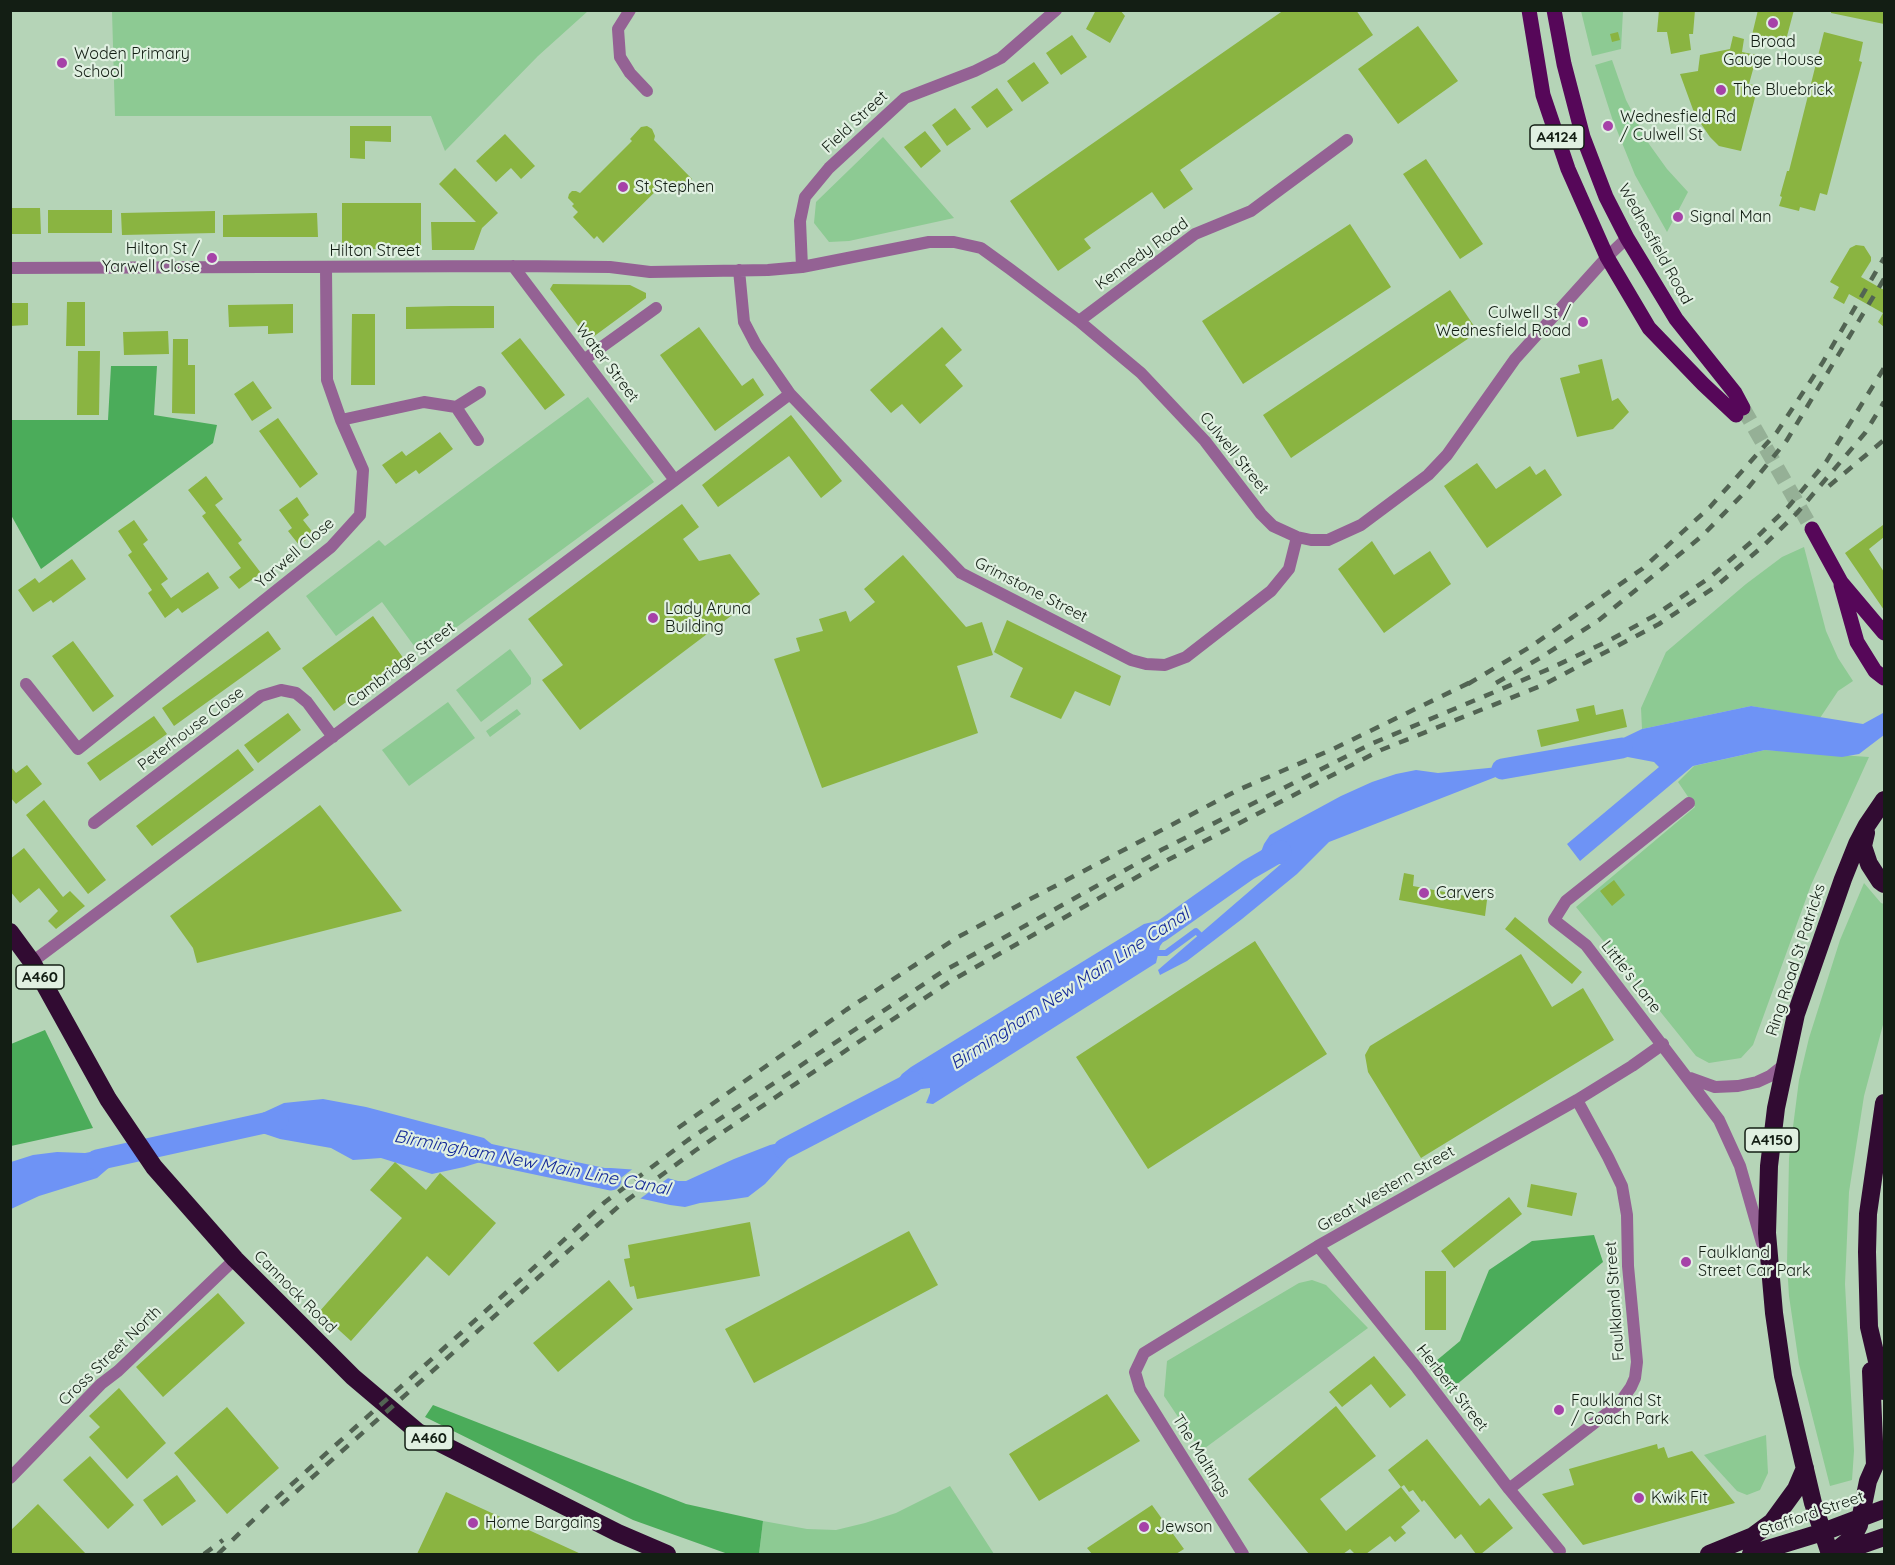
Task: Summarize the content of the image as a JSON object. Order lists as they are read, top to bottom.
{
  "streets": {
    "highway": [
      "Ring Road St Patricks",
      "A460",
      "A4150",
      "Cannock Road",
      "Stafford Street"
    ],
    "main road": ["A4124", "Wednesfield Road"],
    "street": [
      "Field Street",
      "Hilton Street",
      "Kennedy Road",
      "Water Street",
      "Culwell Street",
      "Yarwell Close",
      "Grimstone Street",
      "Cambridge Street",
      "Peterhouse Close",
      "Little's Lane",
      "Great Western Street",
      "Faulkland Street",
      "Cross Street North",
      "Herbert Street",
      "The Maltings"
    ]
  },
  "crossings": [
    ["Field Street", "Culwell Street"],
    ["Wednesfield Road", "Culwell Street"],
    ["Hilton Street", "Water Street"],
    ["Hilton Street", "Culwell Street"],
    ["Hilton Street", "Yarwell Close"],
    ["Hilton Street", "Grimstone Street"],
    ["Kennedy Road", "Culwell Street"],
    ["Water Street", "Cambridge Street"],
    ["Culwell Street", "Grimstone Street"],
    ["Grimstone Street", "Cambridge Street"],
    ["Cambridge Street", "Peterhouse Close"],
    ["Cambridge Street", "Cannock Road"],
    ["Ring Road St Patricks", "Little's Lane"],
    ["Ring Road St Patricks", "A4150"],
    ["Ring Road St Patricks", "Stafford Street"],
    ["Little's Lane", "Great Western Street"],
    ["A4150", "Stafford Street"],
    ["Great Western Street", "Faulkland Street"],
    ["Great Western Street", "Herbert Street"],
    ["Great Western Street", "The Maltings"],
    ["Cannock Road", "Cross Street North"],
    ["Faulkland Street", "Herbert Street"]
  ],
  "water": ["Birmingham New Main Line Canal"],
  "places": [
    "Broad Gauge House",
    "Woden Primary School",
    "The Bluebrick",
    "Wednesfield Rd / Culwell St",
    "St Stephen",
    "Signal Man",
    "Hilton St / Yarwell Close",
    "Culwell St / Wednesfield Road",
    "Lady Aruna Building",
    "Carvers",
    "Faulkland Street Car Park",
    "Faulkland St / Coach Park",
    "Kwik Fit",
    "Home Bargains",
    "Jewson"
  ]
}
